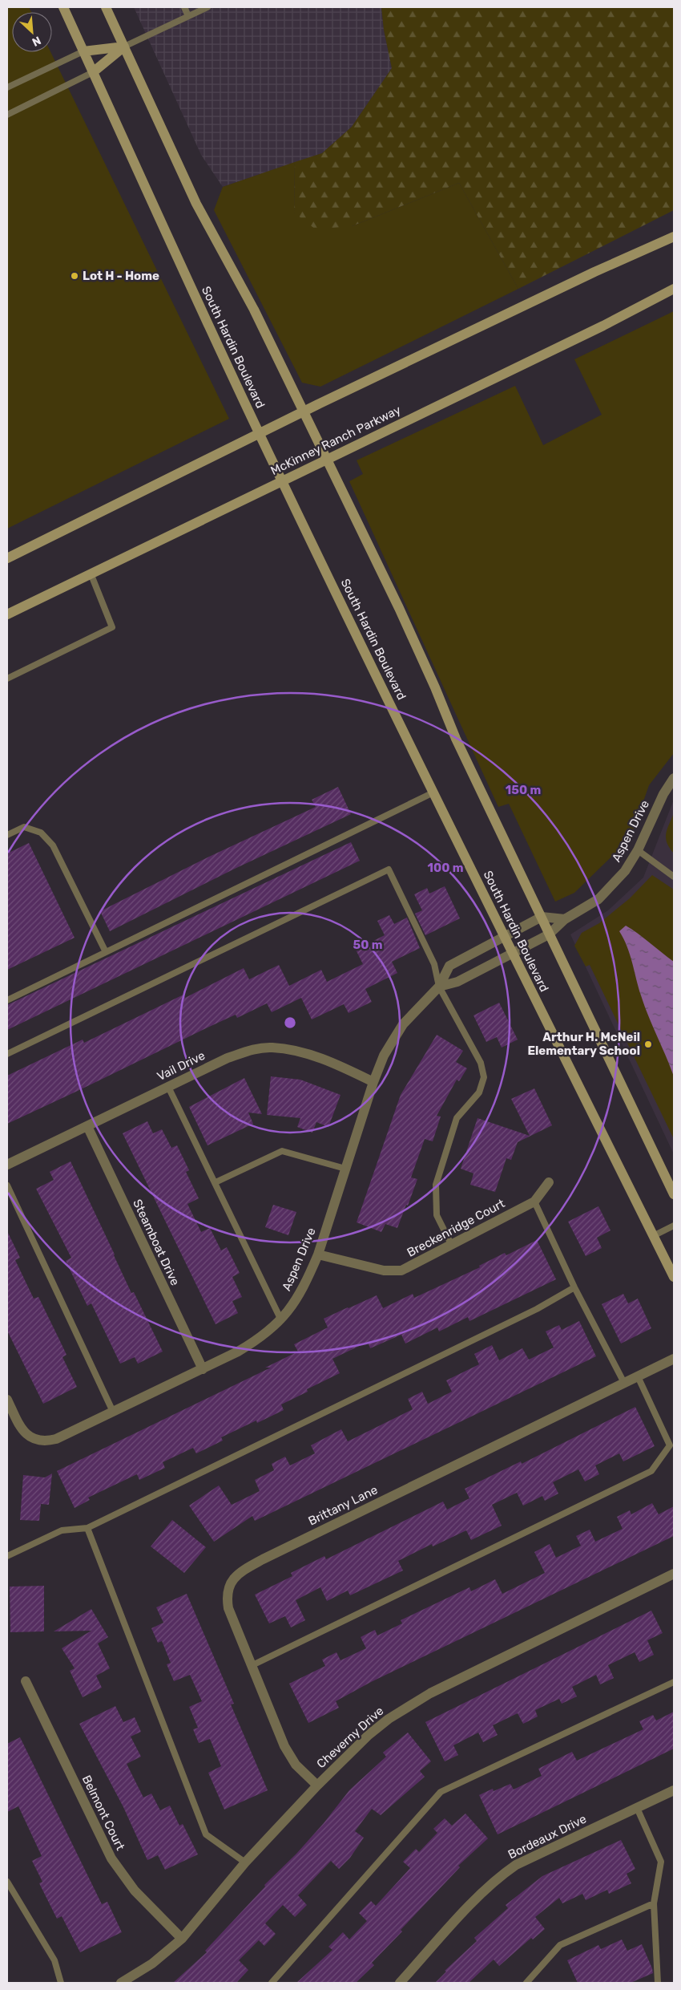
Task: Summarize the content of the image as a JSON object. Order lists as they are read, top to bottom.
{
  "streets": {
    "main road": ["South Hardin Boulevard", "McKinney Ranch Parkway"],
    "street": [
      "Aspen Drive",
      "Vail Drive",
      "Breckenridge Court",
      "Steamboat Drive",
      "Brittany Lane",
      "Cheverny Drive",
      "Belmont Court",
      "Bordeaux Drive"
    ]
  },
  "crossings": [
    ["South Hardin Boulevard", "McKinney Ranch Parkway"],
    ["South Hardin Boulevard", "Aspen Drive"],
    ["Aspen Drive", "Vail Drive"],
    ["Aspen Drive", "Breckenridge Court"],
    ["Aspen Drive", "Steamboat Drive"],
    ["Vail Drive", "Steamboat Drive"],
    ["Brittany Lane", "Cheverny Drive"],
    ["Cheverny Drive", "Belmont Court"]
  ],
  "places": ["Lot H - Home", "Arthur H. McNeil Elementary School"],
  "north": "bottom right",
  "rings": ["150 m", "100 m", "50 m"]
}
